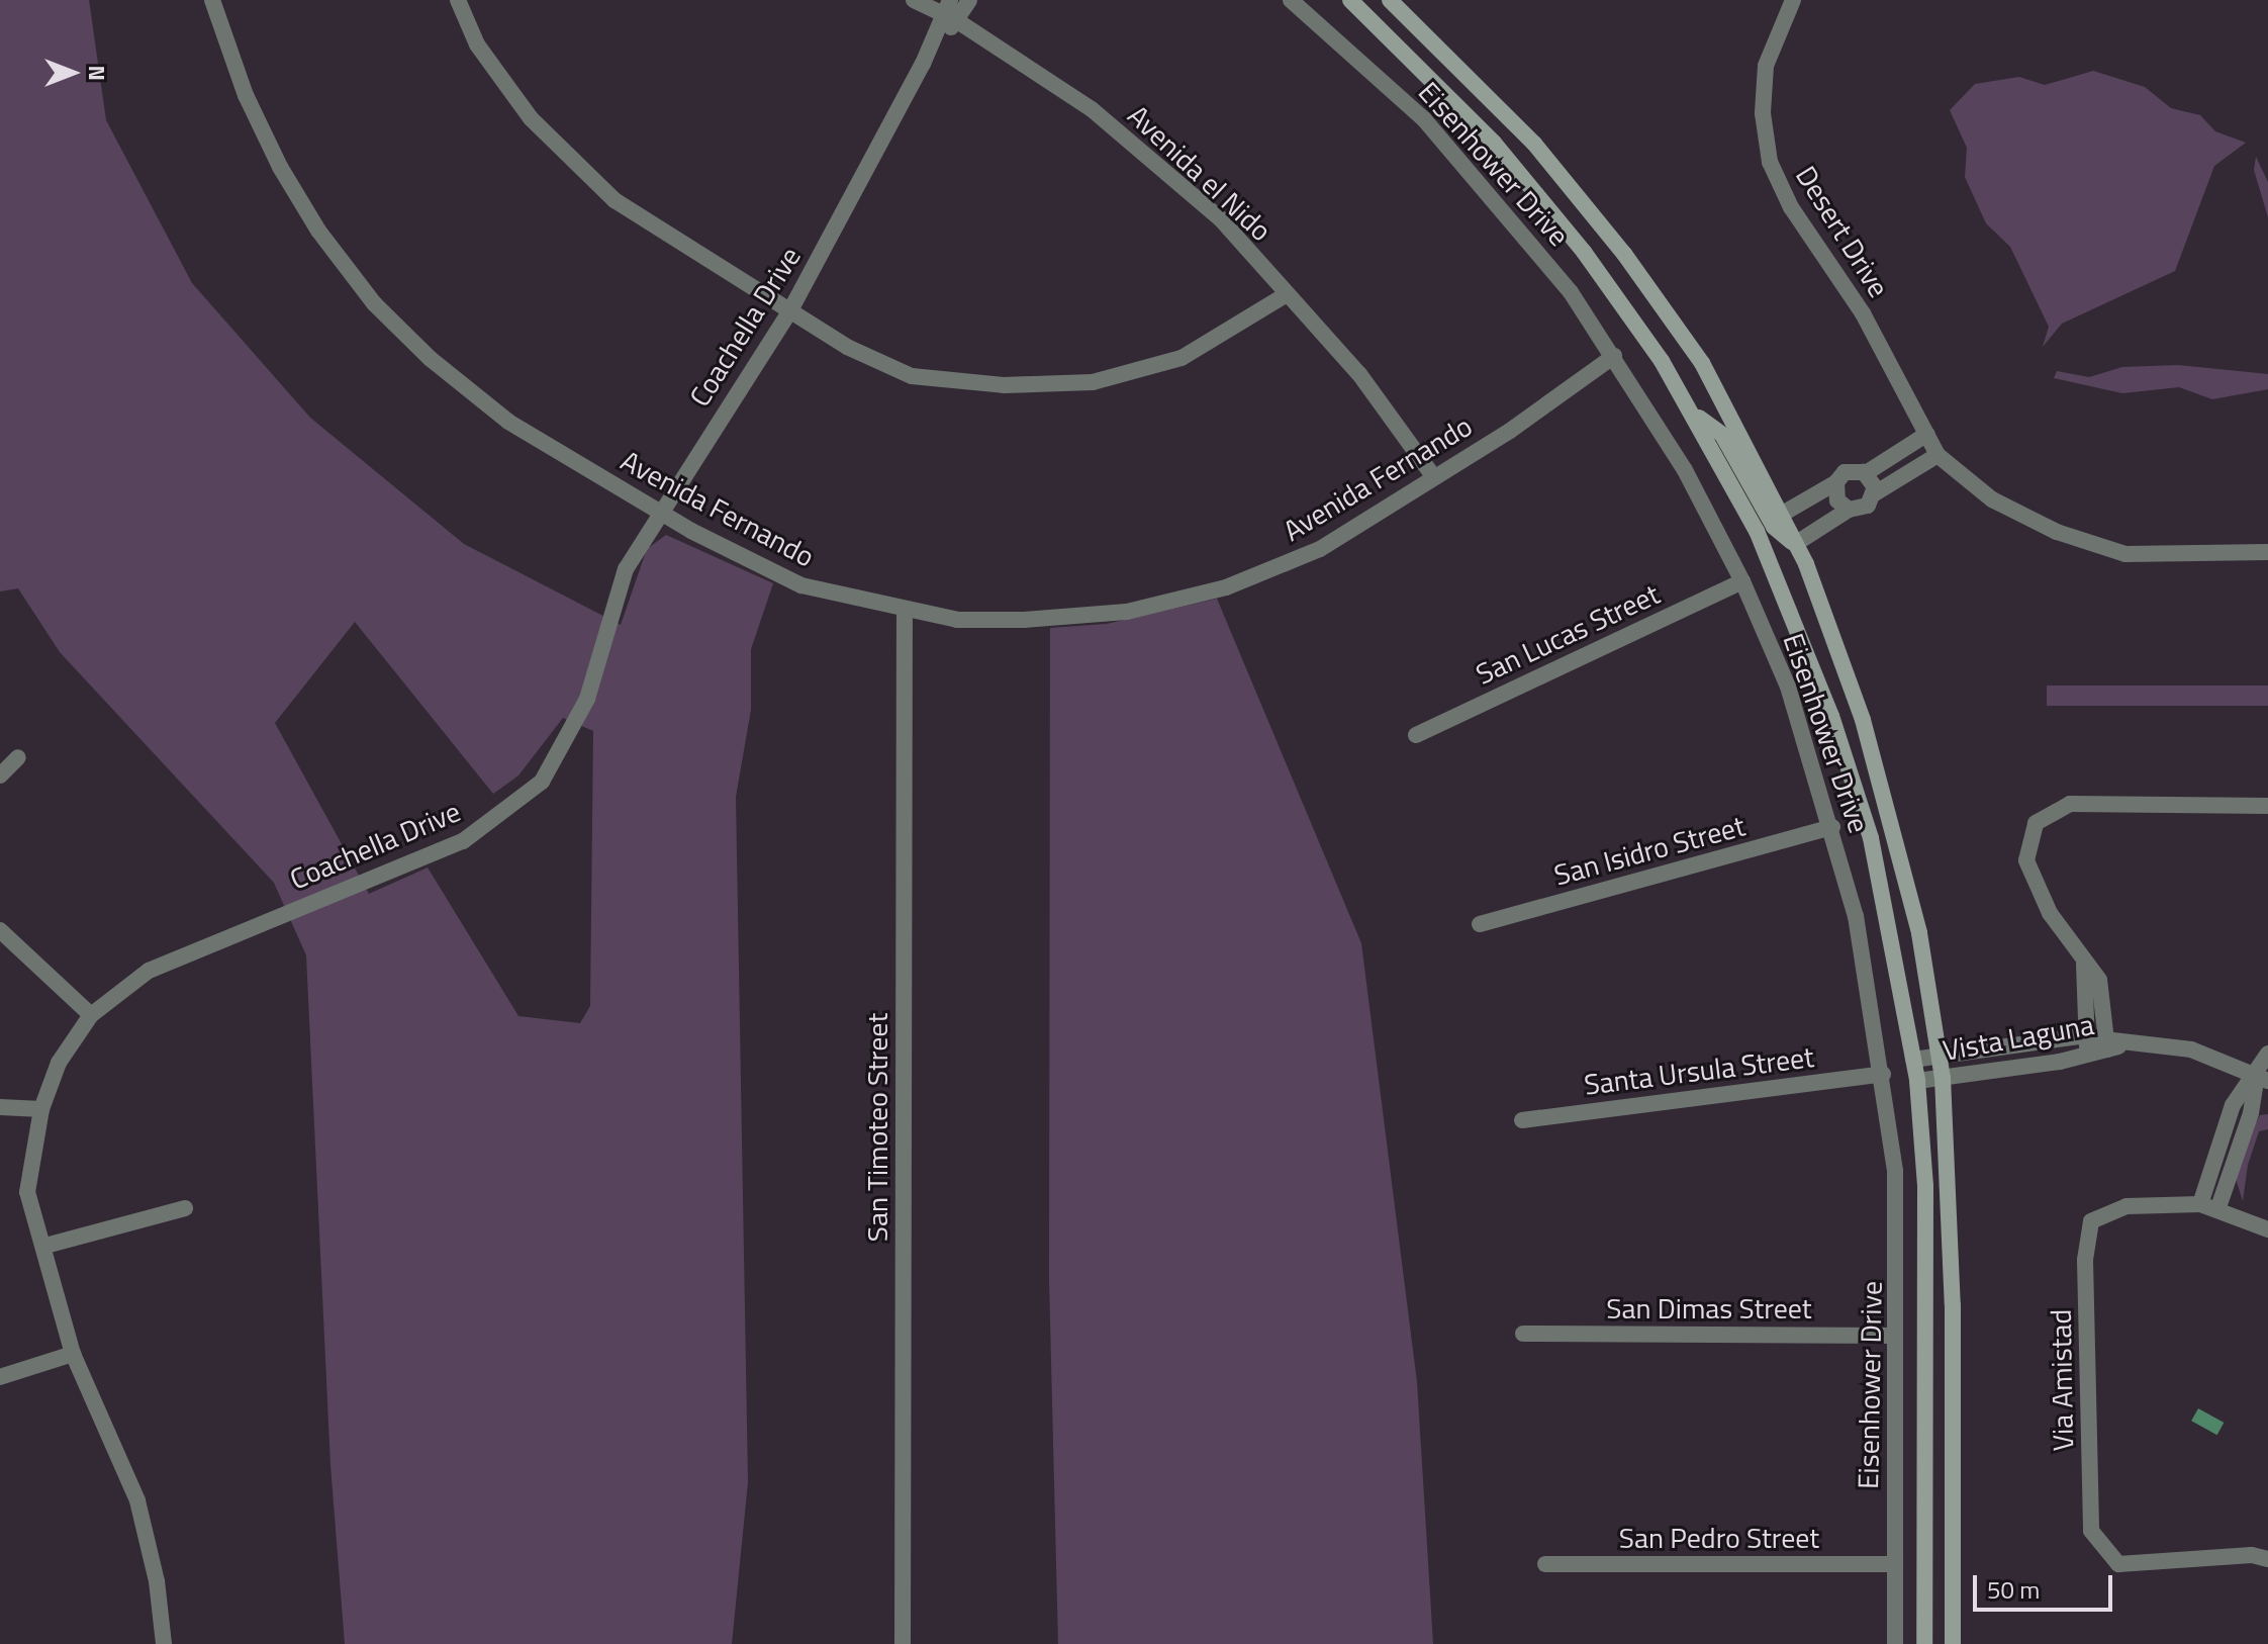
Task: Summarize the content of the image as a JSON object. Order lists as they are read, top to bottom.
{
  "streets": {
    "main road": ["Eisenhower Drive"],
    "street": [
      "Avenida el Nido",
      "Desert Drive",
      "Coachella Drive",
      "Avenida Fernando",
      "San Lucas Street",
      "San Isidro Street",
      "Vista Laguna",
      "Santa Ursula Street",
      "San Timoteo Street",
      "San Dimas Street",
      "Via Amistad",
      "San Pedro Street"
    ]
  },
  "crossings": [
    ["Eisenhower Drive", "Avenida Fernando"],
    ["Eisenhower Drive", "San Lucas Street"],
    ["Eisenhower Drive", "San Isidro Street"],
    ["Eisenhower Drive", "Vista Laguna"],
    ["Eisenhower Drive", "Santa Ursula Street"],
    ["Eisenhower Drive", "San Dimas Street"],
    ["Eisenhower Drive", "San Pedro Street"],
    ["Avenida el Nido", "Coachella Drive"],
    ["Avenida el Nido", "Avenida Fernando"],
    ["Coachella Drive", "Avenida Fernando"],
    ["Avenida Fernando", "San Timoteo Street"]
  ],
  "scale_bar": "50 m",
  "north": "right"
}
